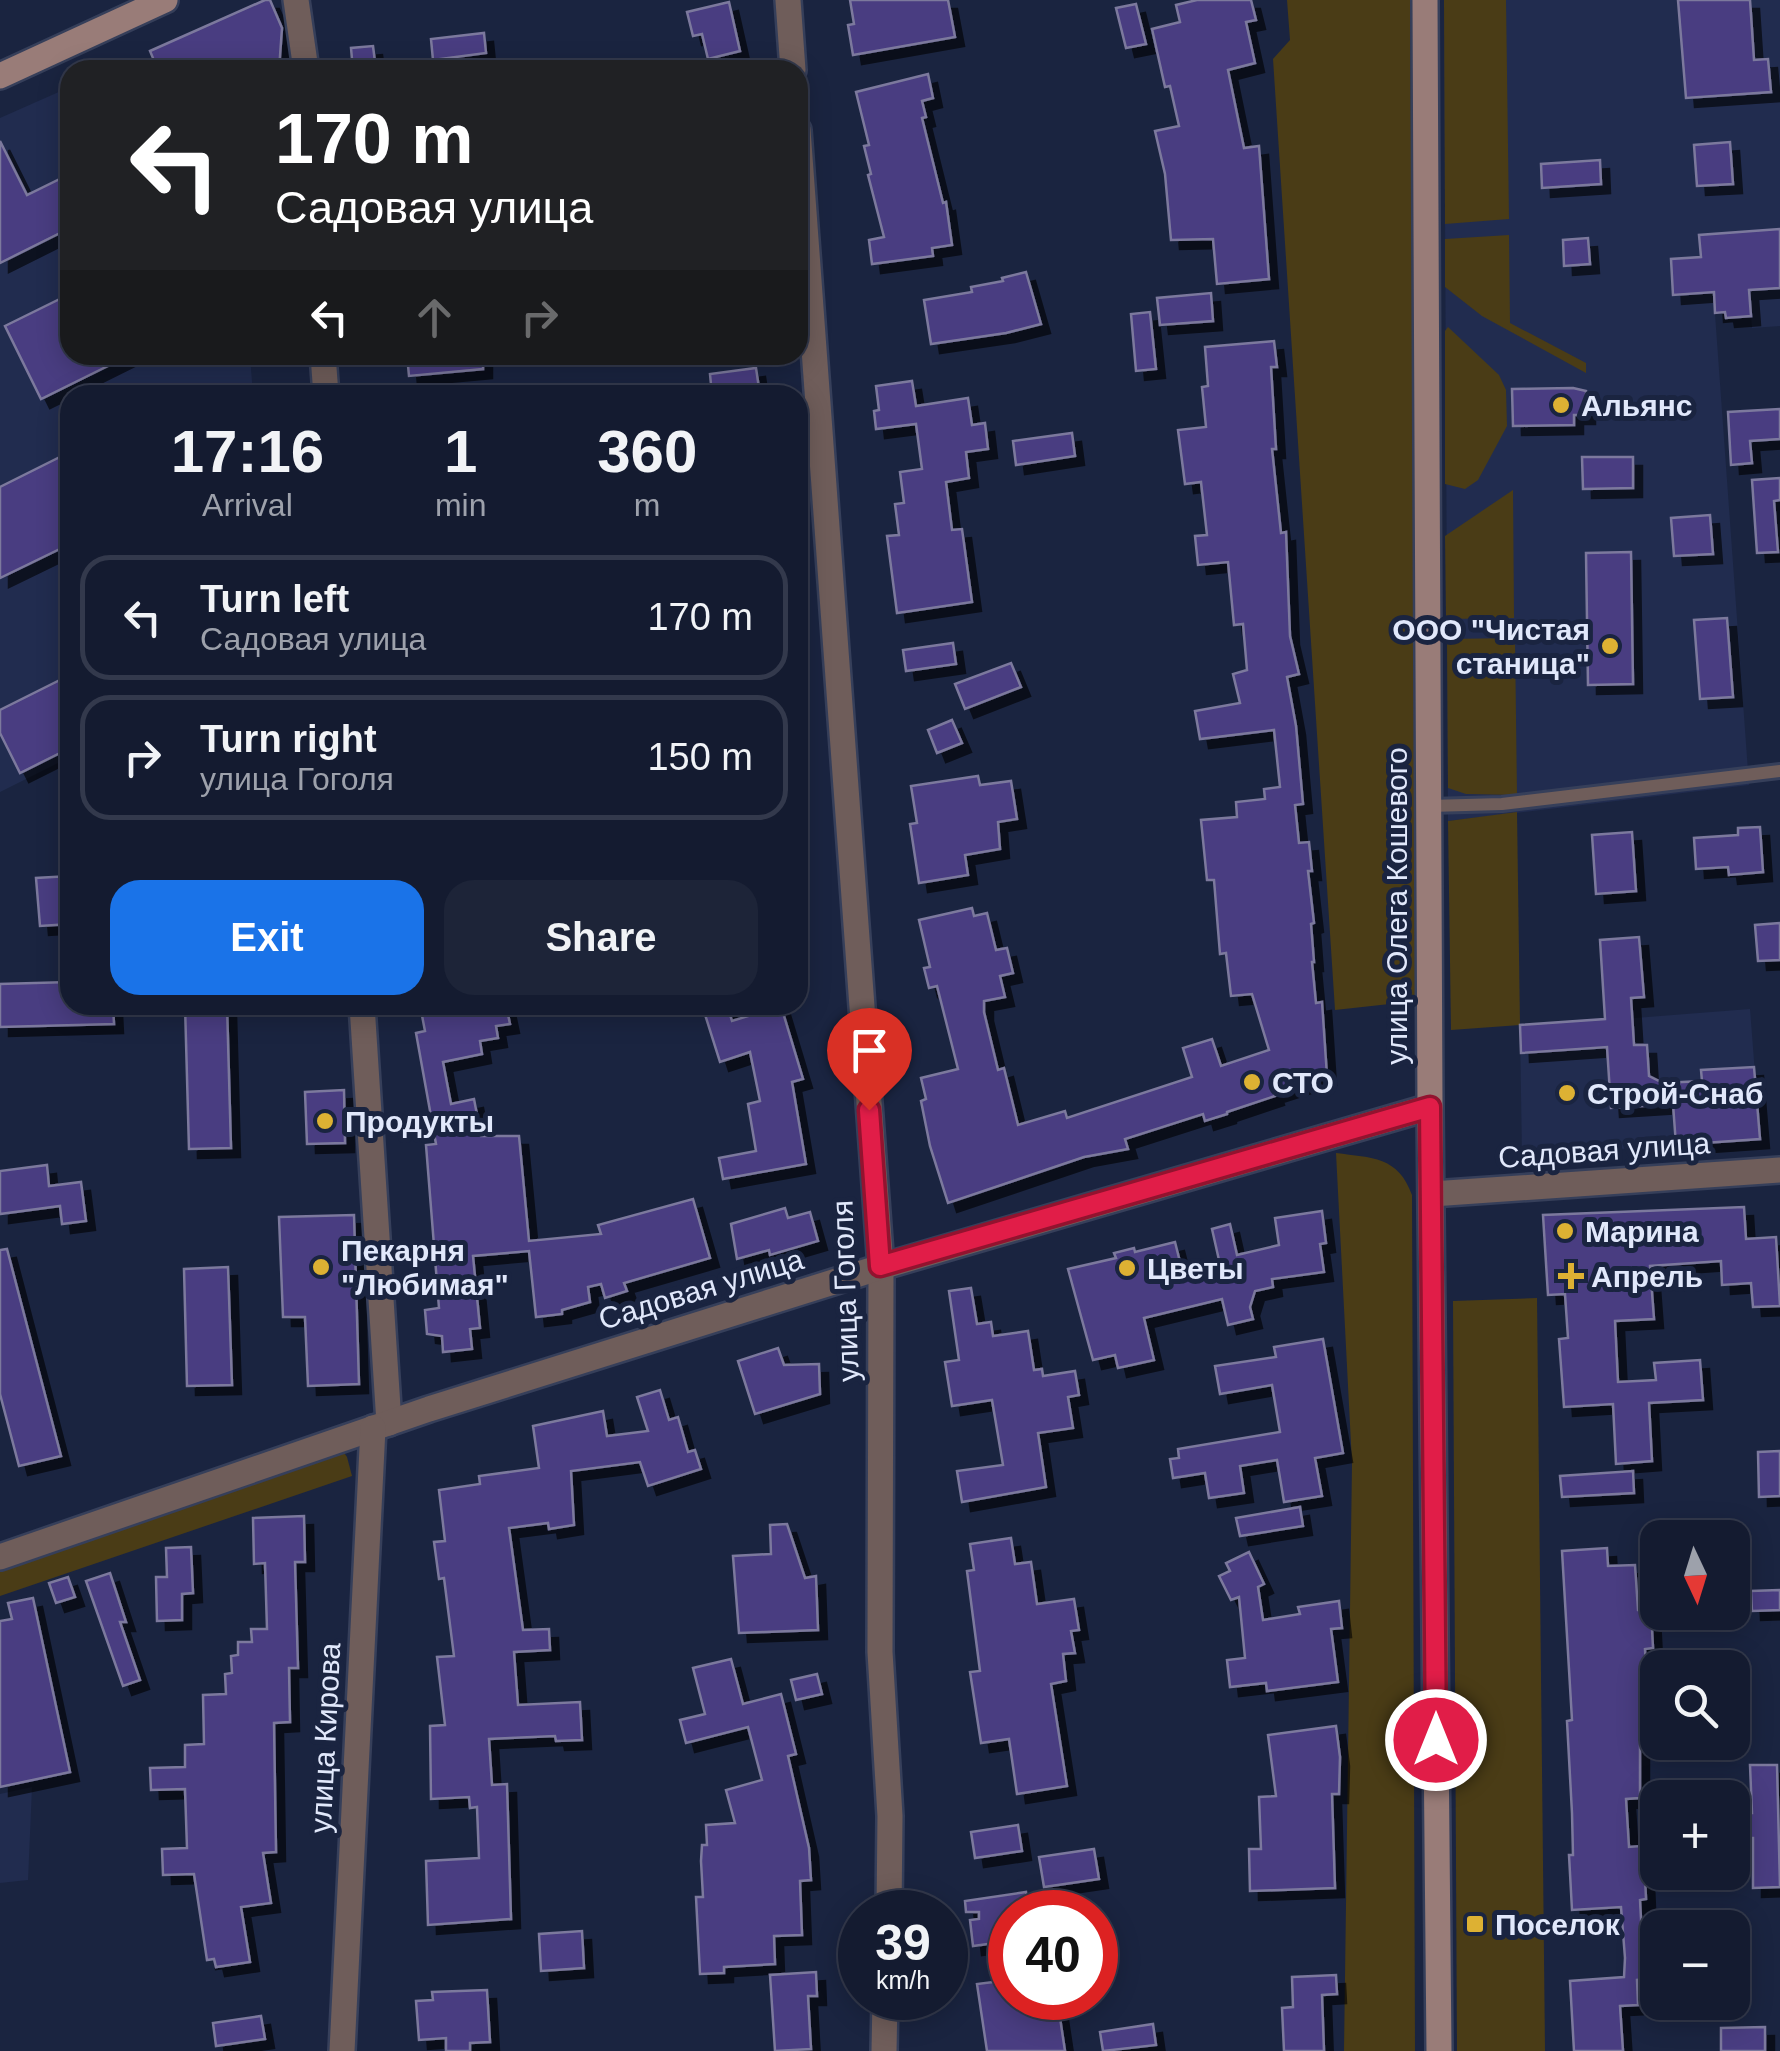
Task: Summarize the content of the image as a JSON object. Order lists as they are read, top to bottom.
{
  "streets": {
    "street": [
      "улица Олега Кошевого",
      "Садовая улица",
      "улица Гоголя",
      "улица Кирова"
    ]
  },
  "crossings": [
    ["улица Олега Кошевого", "Садовая улица"],
    ["Садовая улица", "улица Гоголя"],
    ["Садовая улица", "улица Кирова"]
  ],
  "places": {
    "other": [
      "Альянс",
      "ООО \"Чистая станица\"",
      "СТО",
      "Строй-Снаб",
      "Продукты",
      "Марина",
      "Пекарня \"Любимая\"",
      "Цветы"
    ],
    "health": ["Апрель"],
    "transit": ["Поселок"]
  },
  "north": "bottom",
  "page": {
    "turn": ["170 m", "Садовая улица"],
    "eta": [
      "17:16",
      "Arrival",
      "1",
      "min",
      "360",
      "m"
    ],
    "list": [
      {
        "name": "Turn left",
        "note": "Садовая улица",
        "value": "170 m"
      },
      {
        "name": "Turn right",
        "note": "улица Гоголя",
        "value": "150 m"
      }
    ],
    "buttons": ["Exit", "Share"],
    "map_buttons": ["+", "−"],
    "speed": "39 km/h",
    "limit": "40"
  }
}
